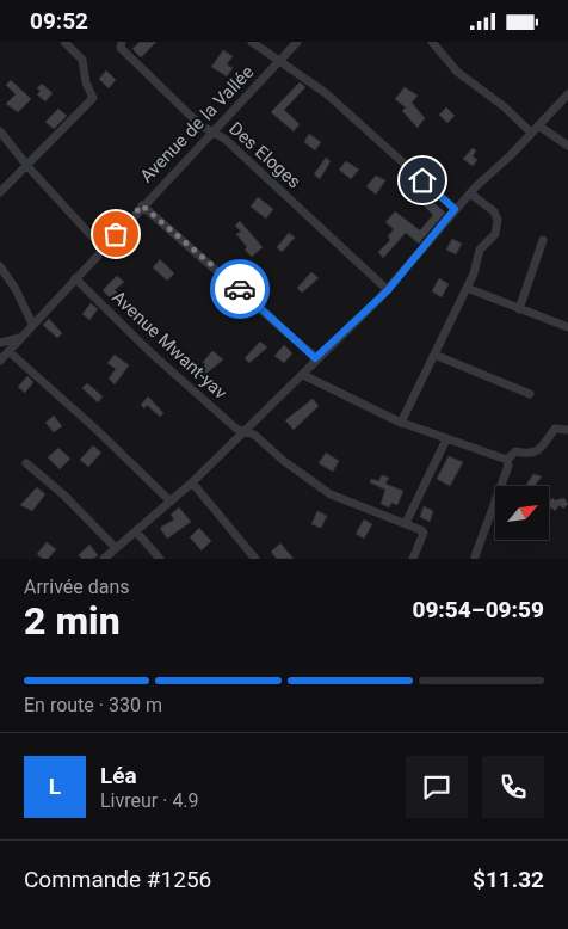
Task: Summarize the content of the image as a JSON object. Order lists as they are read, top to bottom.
{
  "streets": {
    "street": ["Avenue de la Vallée", "Des Eloges", "Avenue Mwant-yav"]
  },
  "crossings": [
    ["Avenue de la Vallée", "Des Eloges"],
    ["Avenue de la Vallée", "Avenue Mwant-yav"]
  ],
  "north": "top right",
  "page": {
    "status": "09:52",
    "heading": ["2 min", "Arrivée dans", "09:54–09:59"],
    "panel": [
      "Léa",
      "Livreur · 4.9",
      "Commande #1256",
      "$11.32"
    ],
    "bar": "En route · 330 m",
    "round": "L"
  }
}
